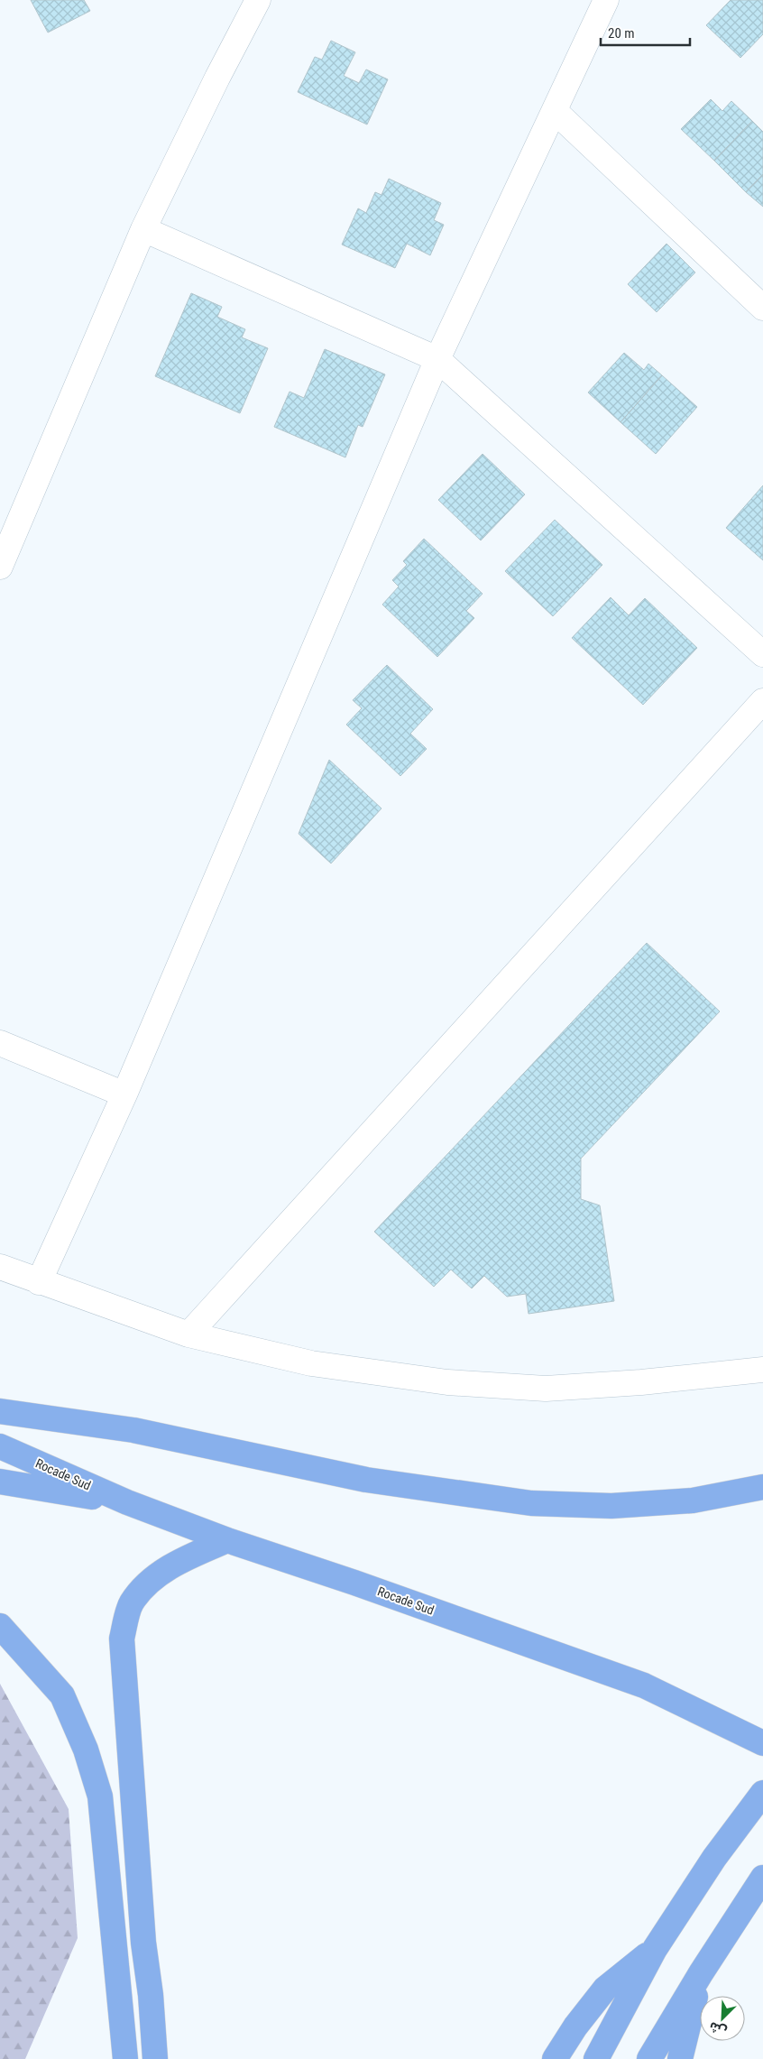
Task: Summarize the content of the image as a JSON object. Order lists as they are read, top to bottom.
{
  "streets": {
    "highway": ["Rocade Sud"]
  },
  "scale_bar": "20 m",
  "north": "bottom left"
}
